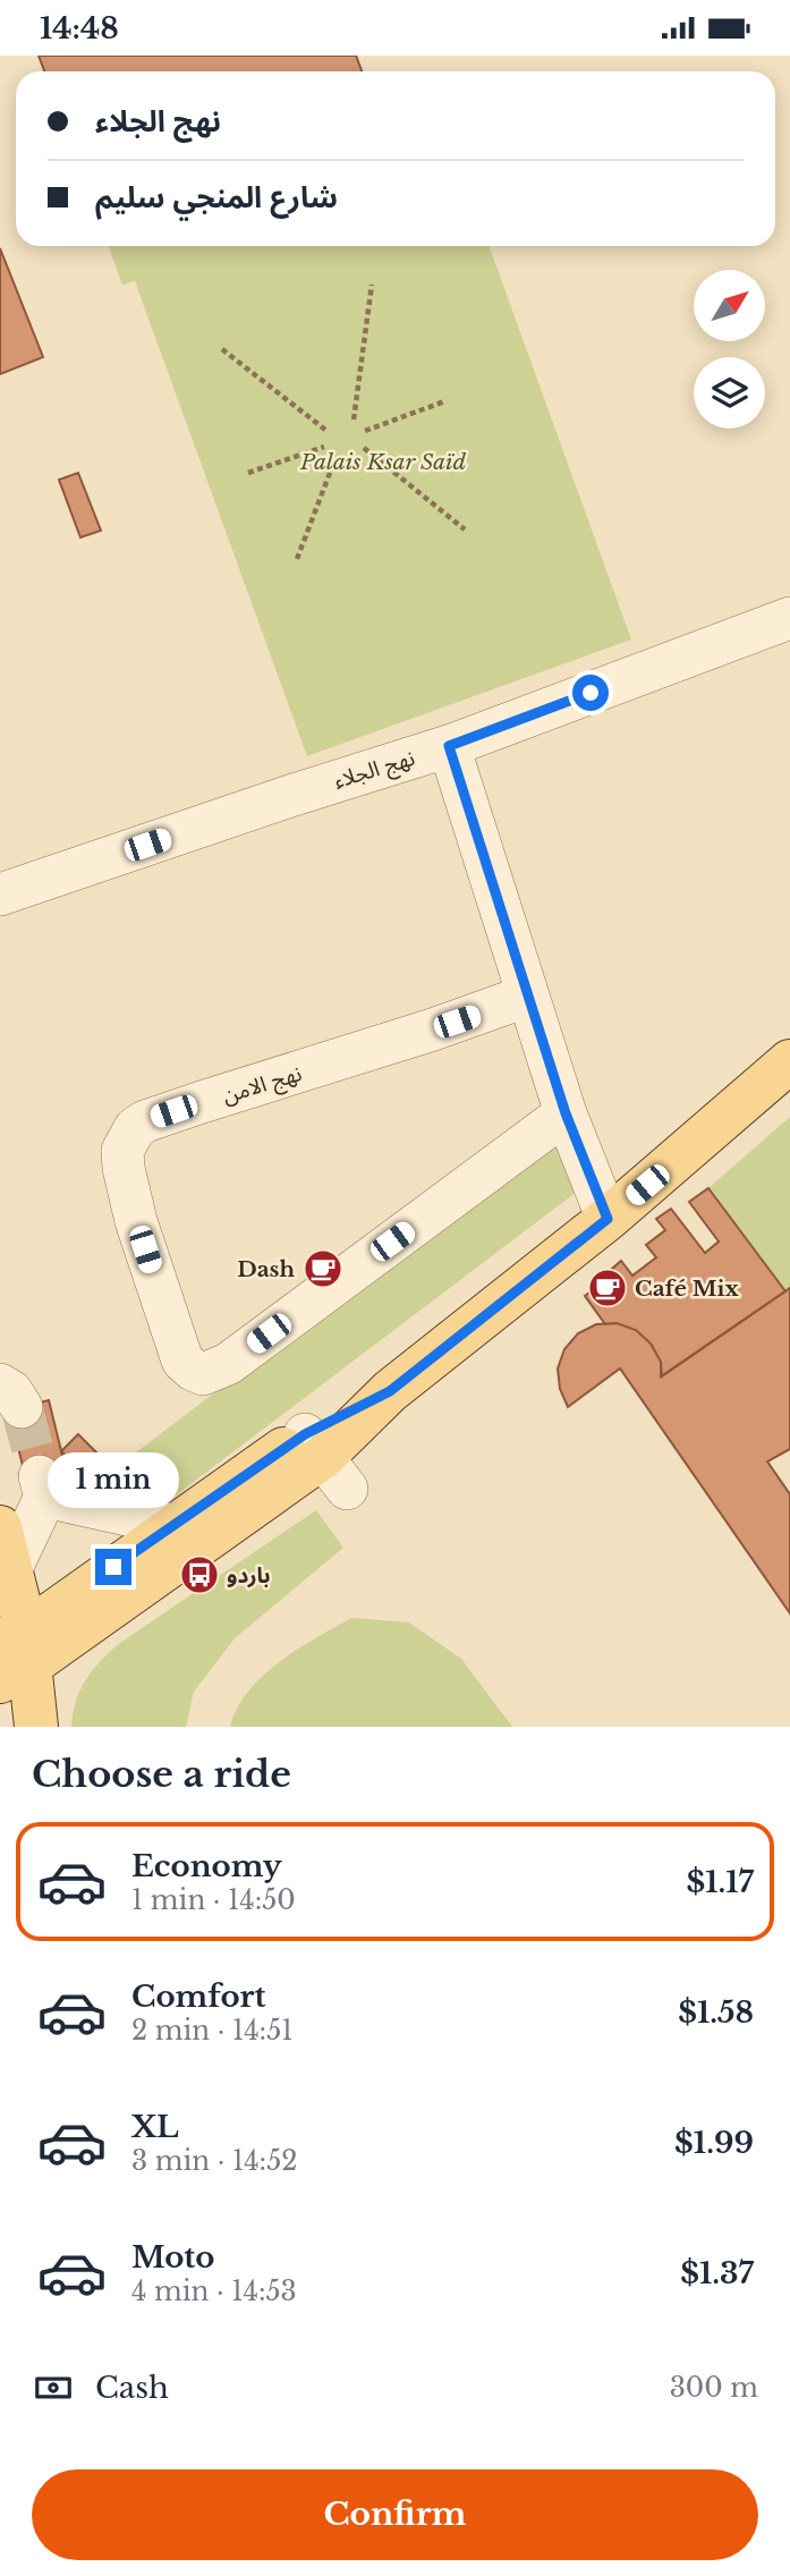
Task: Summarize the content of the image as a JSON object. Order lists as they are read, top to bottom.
{
  "streets": {
    "street": ["نهج الجلاء", "نهج الامن"]
  },
  "parks": ["Palais Ksar Saïd"],
  "places": {
    "cafe": ["Dash", "Café Mix"],
    "bus stop": ["باردو"]
  },
  "north": "top right",
  "page": {
    "status": "14:48",
    "banner": ["نهج الجلاء", "شارع المنجي سليم"],
    "bubble": "1 min",
    "heading": "Choose a ride",
    "list": [
      {
        "name": "Economy",
        "note": "1 min · 14:50",
        "value": "$1.17"
      },
      {
        "name": "Comfort",
        "note": "2 min · 14:51",
        "value": "$1.58"
      },
      {
        "name": "XL",
        "note": "3 min · 14:52",
        "value": "$1.99"
      },
      {
        "name": "Moto",
        "note": "4 min · 14:53",
        "value": "$1.37"
      }
    ],
    "pay": ["Cash", "300 m"],
    "buttons": "Confirm"
  }
}
